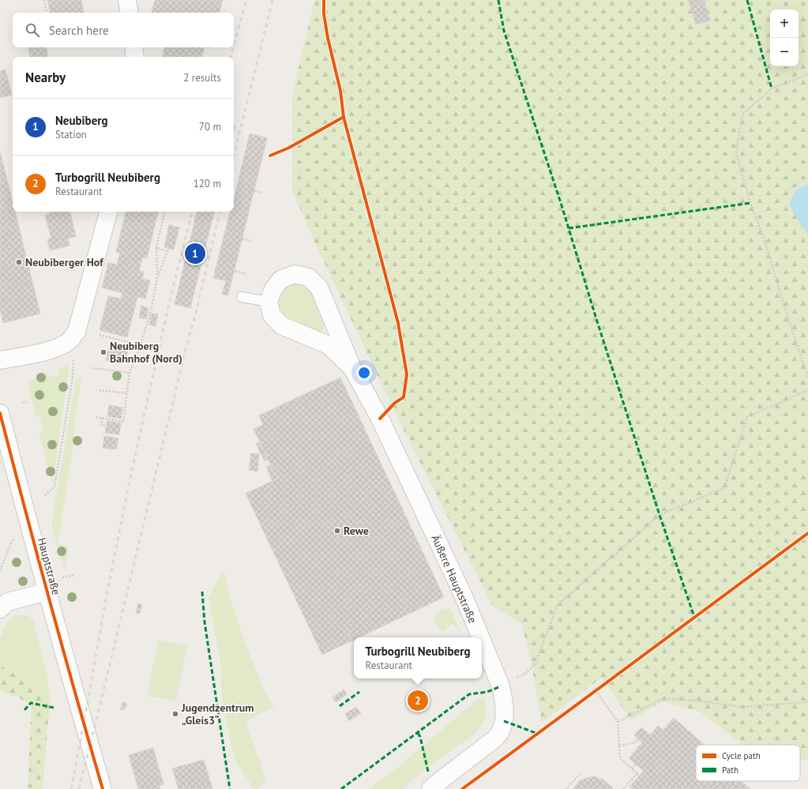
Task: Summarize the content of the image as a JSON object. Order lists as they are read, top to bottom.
{
  "streets": {
    "street": ["Hauptstraße", "Äußere Hauptstraße"]
  },
  "places": [
    "Neubiberger Hof",
    "Neubiberg Bahnhof (Nord)",
    "Rewe",
    "Jugendzentrum „Gleis3“"
  ],
  "legend": ["Cycle path", "Path"],
  "page": {
    "map_buttons": ["+", "−"],
    "search": "Search here",
    "heading": ["Nearby", "2 results"],
    "list": [
      {
        "mark": "1",
        "name": "Neubiberg",
        "note": "Station",
        "value": "70 m"
      },
      {
        "mark": "2",
        "name": "Turbogrill Neubiberg",
        "note": "Restaurant",
        "value": "120 m"
      }
    ],
    "pins": ["1", "2"],
    "popup": ["Turbogrill Neubiberg", "Restaurant"]
  }
}
